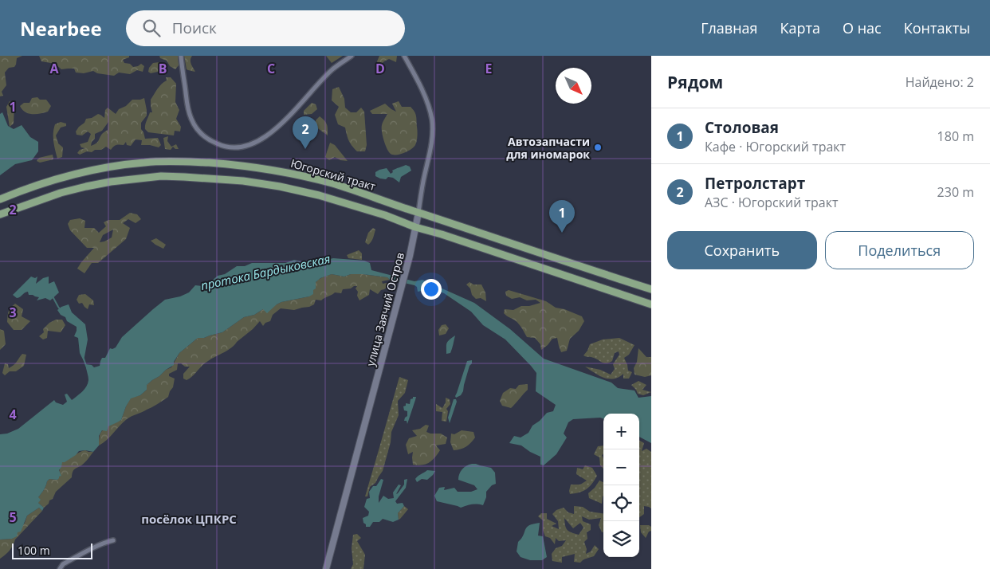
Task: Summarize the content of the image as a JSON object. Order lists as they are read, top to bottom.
{
  "streets": {
    "main road": ["Югорский тракт", "улица Заячий Остров"]
  },
  "crossings": [
    ["Югорский тракт", "улица Заячий Остров"]
  ],
  "districts": ["посёлок ЦПКРС"],
  "water": ["протока Бардыковская"],
  "places": ["Автозапчасти для иномарок"],
  "scale_bar": "100 m",
  "north": "bottom right",
  "page": {
    "header": "Nearbee",
    "search": "Поиск",
    "nav": [
      "Главная",
      "Карта",
      "О нас",
      "Контакты"
    ],
    "heading": ["Рядом", "Найдено: 2"],
    "list": [
      {
        "mark": "1",
        "name": "Столовая",
        "note": "Кафе · Югорский тракт",
        "value": "180 m"
      },
      {
        "mark": "2",
        "name": "Петролстарт",
        "note": "АЗС · Югорский тракт",
        "value": "230 m"
      }
    ],
    "pins": ["2", "1"],
    "buttons": ["Сохранить", "Поделиться"],
    "map_buttons": ["+", "−"],
    "scale": "100 m"
  },
  "grid": {
    "columns": [
      "A",
      "B",
      "C",
      "D",
      "E"
    ],
    "rows": [
      "1",
      "2",
      "3",
      "4",
      "5"
    ]
  }
}
